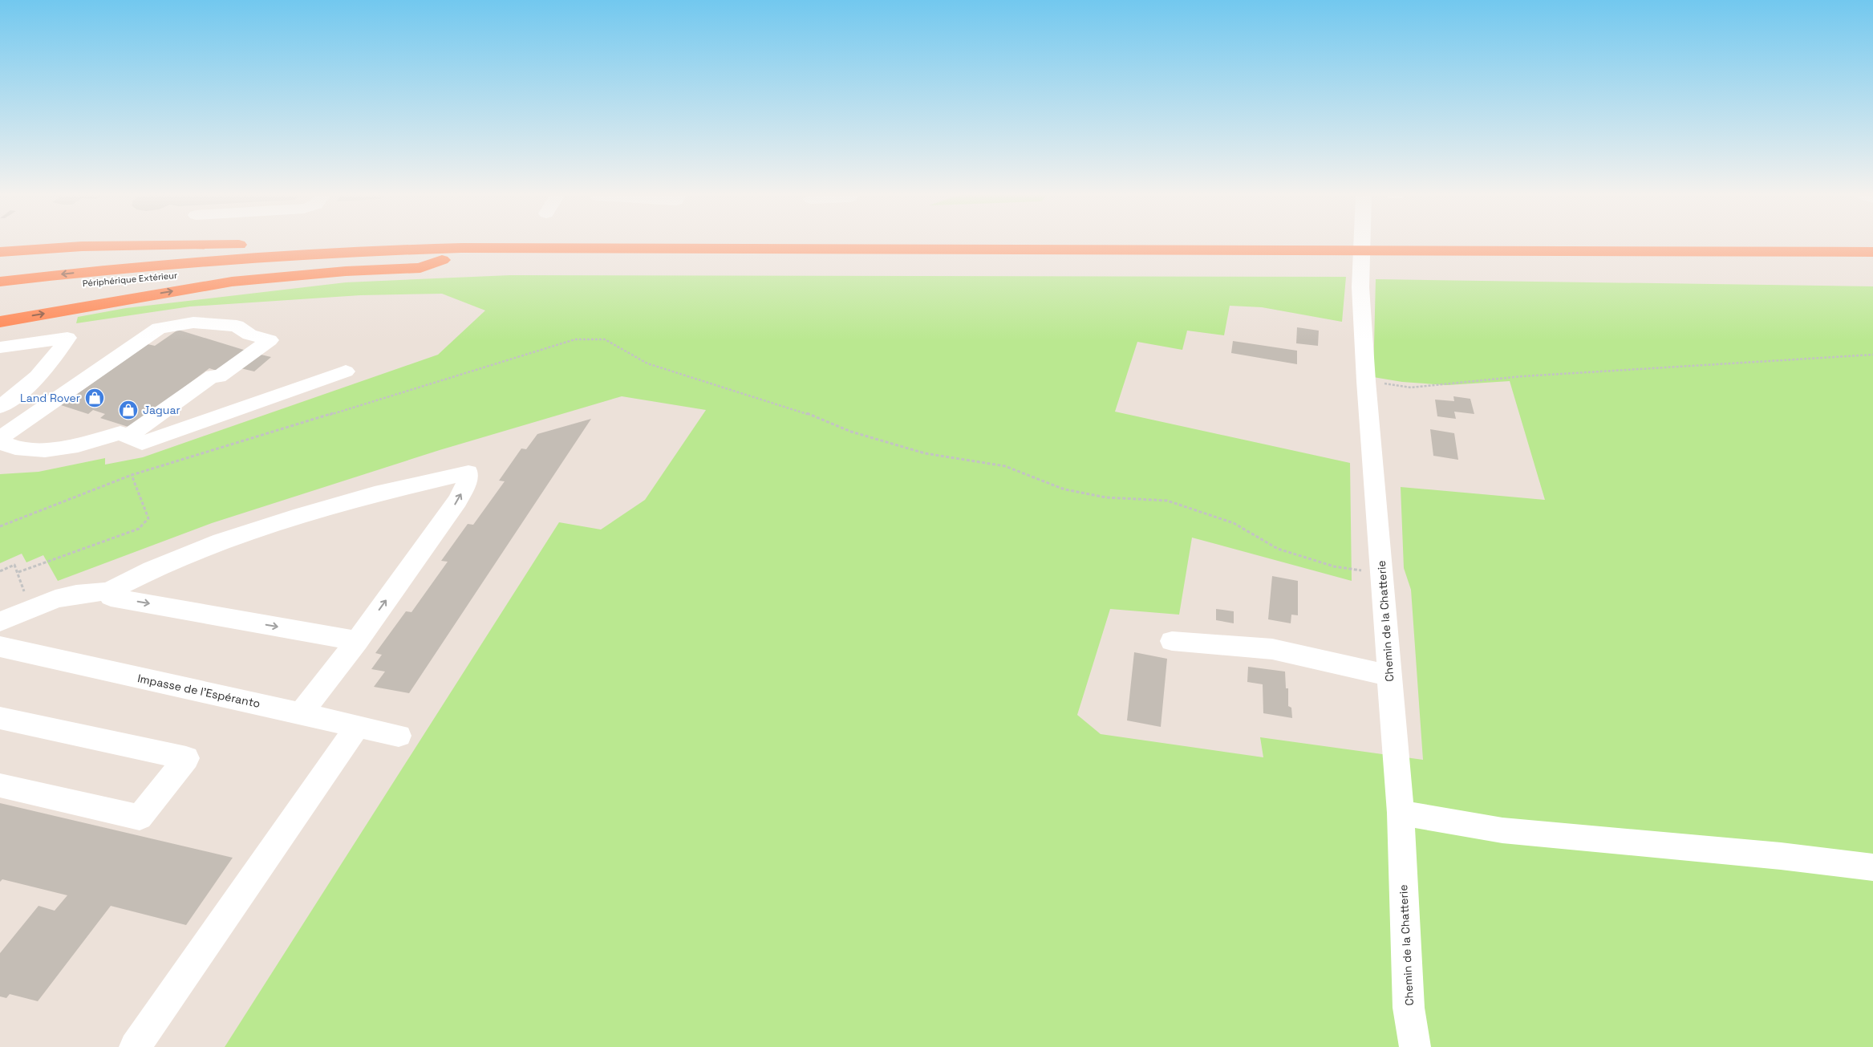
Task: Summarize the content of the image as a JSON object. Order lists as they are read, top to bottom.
{
  "streets": {
    "highway": ["Périphérique Extérieur"],
    "street": ["Chemin de la Chatterie", "Impasse de l'Espéranto"]
  },
  "places": {
    "shop": ["Land Rover", "Jaguar"]
  }
}
